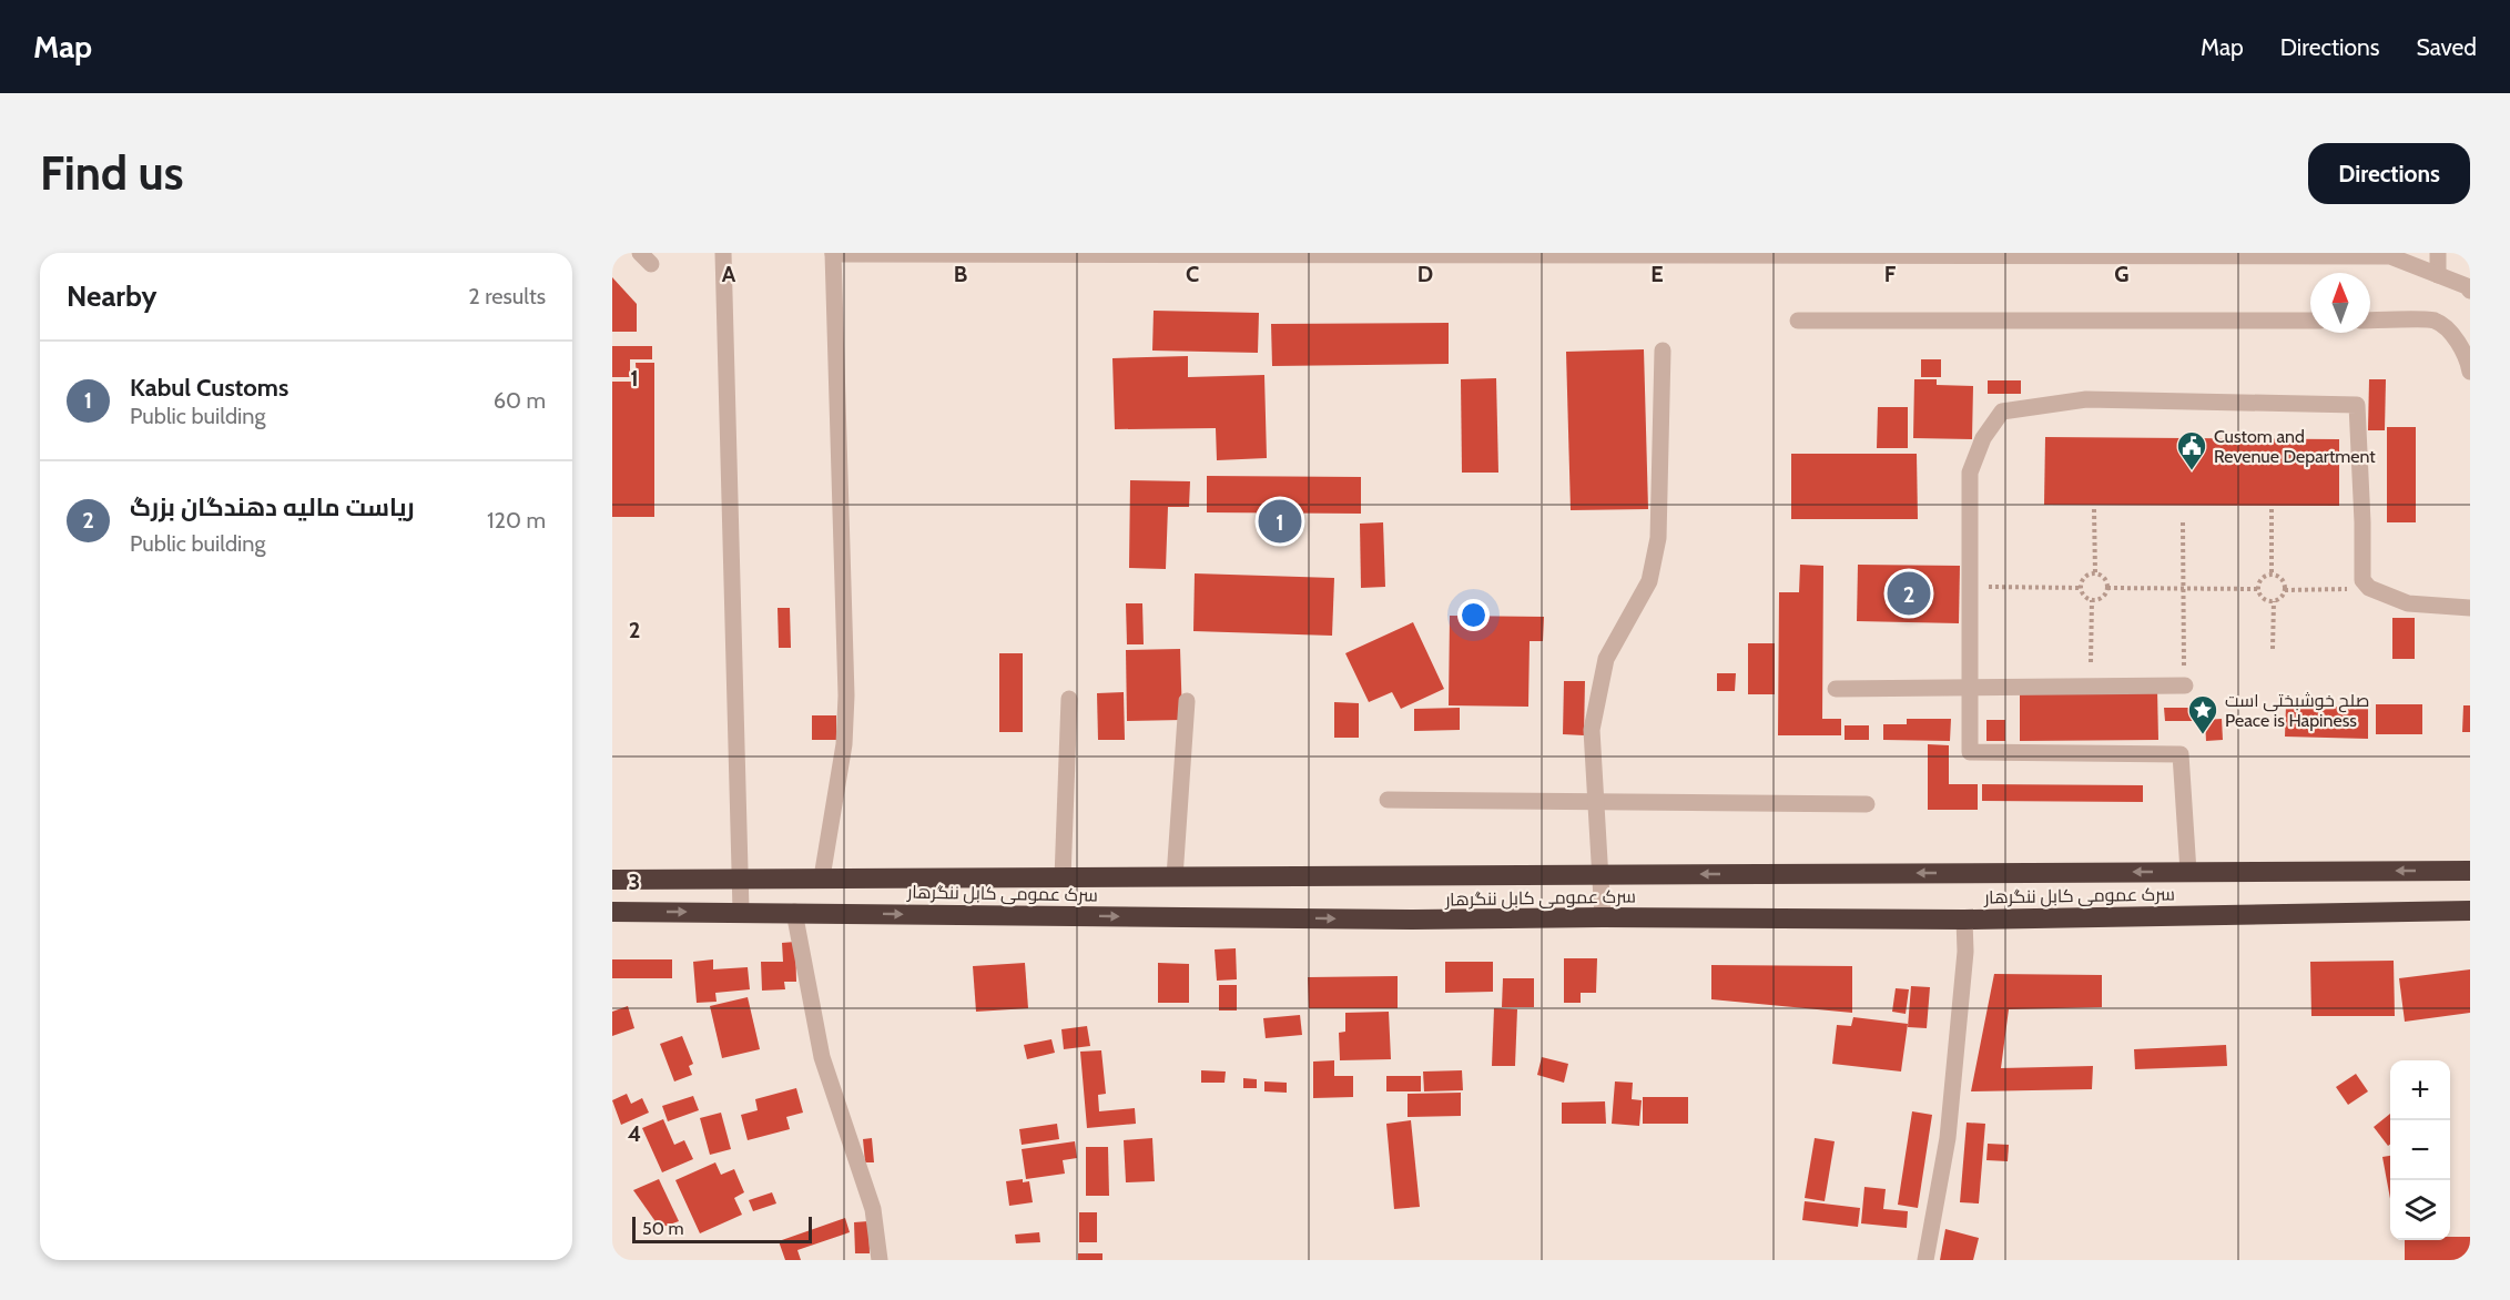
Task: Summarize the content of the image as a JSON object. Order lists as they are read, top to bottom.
{
  "streets": {
    "highway": ["سرک عمومی کابل ننگرهار"]
  },
  "places": {
    "public building": ["Custom and Revenue Department"],
    "place": ["صلح خوشبختی است Peace is Hapiness"]
  },
  "scale_bar": "50 m",
  "north": "top",
  "page": {
    "header": "Map",
    "nav": ["Map", "Directions", "Saved"],
    "buttons": "Directions",
    "title": "Find us",
    "heading": ["Nearby", "2 results"],
    "list": [
      {
        "mark": "1",
        "name": "Kabul Customs",
        "note": "Public building",
        "value": "60 m"
      },
      {
        "mark": "2",
        "name": "ریاست مالیه دهندگان بزرگ",
        "note": "Public building",
        "value": "120 m"
      }
    ],
    "pins": ["1", "2"],
    "map_buttons": ["+", "−"],
    "scale": "50 m"
  },
  "grid": {
    "columns": [
      "A",
      "B",
      "C",
      "D",
      "E",
      "F",
      "G"
    ],
    "rows": [
      "1",
      "2",
      "3",
      "4"
    ]
  }
}
